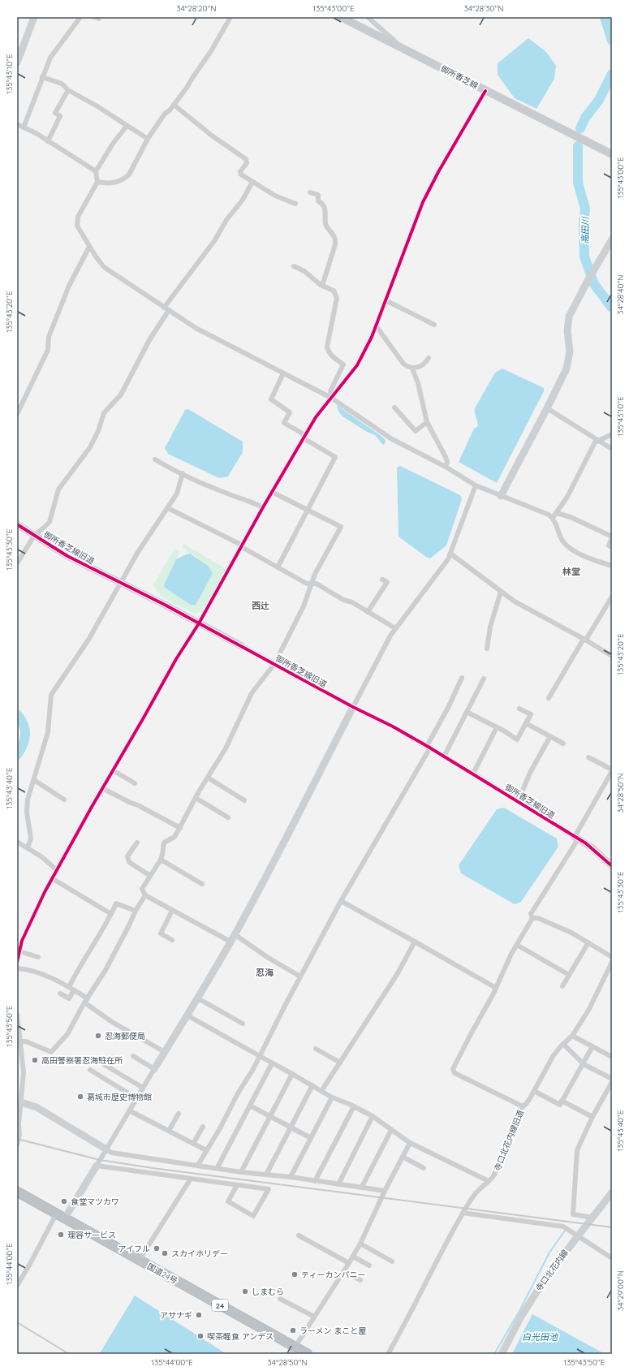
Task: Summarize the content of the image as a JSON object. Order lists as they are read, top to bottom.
{
  "streets": {
    "highway": ["国道24号", "24"],
    "main road": ["御所香芝線"],
    "street": ["御所香芝線旧道", "寺口北花内線旧道", "寺口北花内線"]
  },
  "districts": ["林堂", "西辻", "忍海"],
  "water": ["高田川", "白光田池"],
  "places": [
    "忍海郵便局",
    "高田警察署忍海駐在所",
    "葛城市歴史博物館",
    "食堂マツカワ",
    "理容サービス",
    "アイフル",
    "スカイホリデー",
    "ティーカンパニー",
    "しまむら",
    "アサナギ",
    "ラーメン まこと屋",
    "喫茶軽食 アンデス"
  ],
  "coordinates": [
    "34°28'20\"N",
    "135°43'00\"E",
    "34°28'30\"N",
    "135°43'10\"E",
    "34°28'40\"N",
    "135°43'20\"E",
    "135°43'30\"E",
    "135°43'40\"E",
    "34°28'50\"N",
    "135°43'50\"E",
    "135°44'00\"E",
    "34°29'00\"N"
  ]
}
